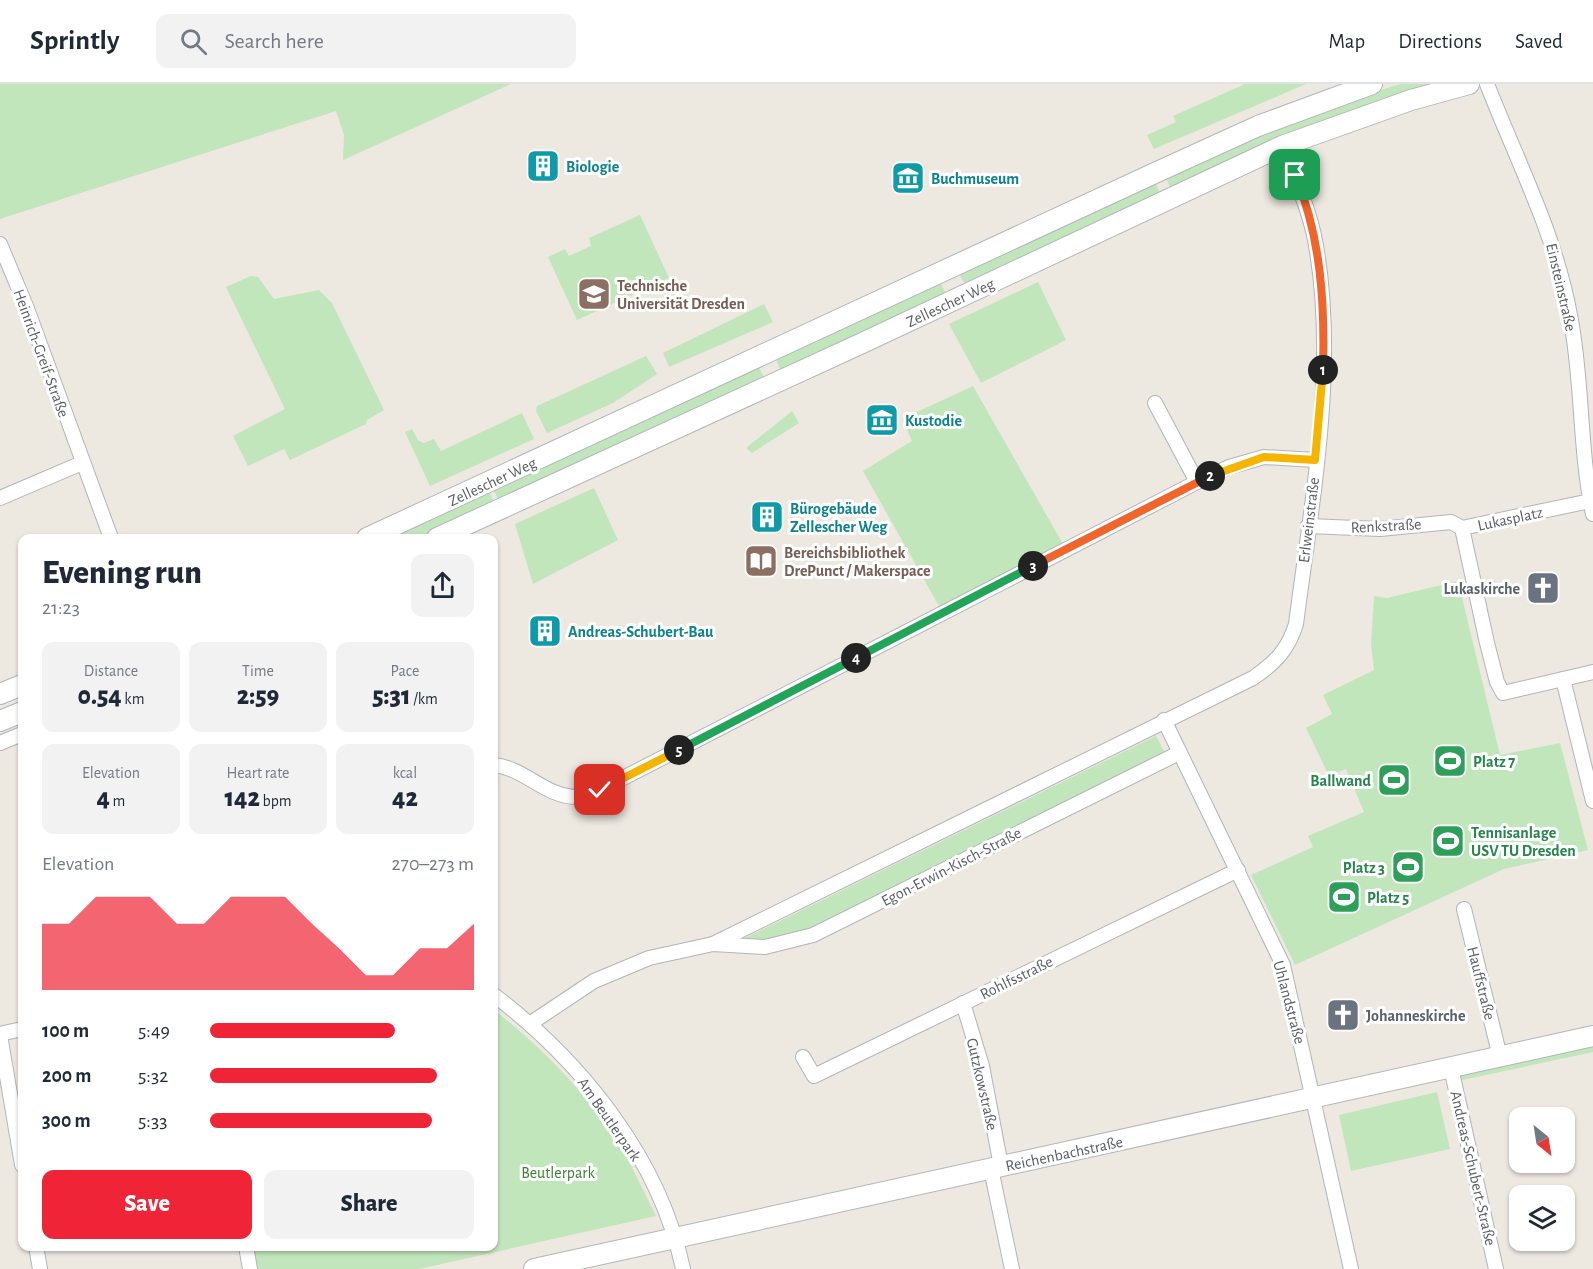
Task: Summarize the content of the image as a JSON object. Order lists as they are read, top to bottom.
{
  "streets": {
    "main road": ["Zellescher Weg", "Reichenbachstraße"],
    "street": [
      "Einsteinstraße",
      "Heinrich-Greif-Straße",
      "Lukasplatz",
      "Erlweinstraße",
      "Renkstraße",
      "Egon-Erwin-Kisch-Straße",
      "Rohlfsstraße",
      "Hauffstraße",
      "Uhlandstraße",
      "Gutzkowstraße",
      "Am Beutlerpark",
      "Andreas-Schubert-Straße"
    ]
  },
  "crossings": [
    ["Einsteinstraße", "Lukasplatz"],
    ["Zellescher Weg", "Erlweinstraße"],
    ["Lukasplatz", "Renkstraße"],
    ["Erlweinstraße", "Renkstraße"],
    ["Erlweinstraße", "Egon-Erwin-Kisch-Straße"],
    ["Erlweinstraße", "Uhlandstraße"],
    ["Egon-Erwin-Kisch-Straße", "Uhlandstraße"],
    ["Egon-Erwin-Kisch-Straße", "Am Beutlerpark"],
    ["Rohlfsstraße", "Uhlandstraße"],
    ["Rohlfsstraße", "Gutzkowstraße"],
    ["Hauffstraße", "Reichenbachstraße"],
    ["Uhlandstraße", "Reichenbachstraße"],
    ["Gutzkowstraße", "Reichenbachstraße"],
    ["Am Beutlerpark", "Reichenbachstraße"],
    ["Reichenbachstraße", "Andreas-Schubert-Straße"]
  ],
  "parks": ["Beutlerpark"],
  "places": {
    "building": ["Biologie", "Bürogebäude Zellescher Weg", "Andreas-Schubert-Bau"],
    "museum": ["Buchmuseum", "Kustodie"],
    "school or university": ["Technische Universität Dresden"],
    "library": ["Bereichsbibliothek DrePunct / Makerspace"],
    "church": ["Lukaskirche", "Johanneskirche"],
    "sports": [
      "Platz 7",
      "Ballwand",
      "Tennisanlage USV TU Dresden",
      "Platz 3",
      "Platz 5"
    ]
  },
  "north": "bottom right",
  "page": {
    "header": "Sprintly",
    "search": "Search here",
    "nav": ["Map", "Directions", "Saved"],
    "pins": [
      "1",
      "2",
      "3",
      "4",
      "5"
    ],
    "heading": ["Evening run", "21:23"],
    "stats": [
      ["Distance", "0.54 km"],
      ["Time", "2:59"],
      ["Pace", "5:31 /km"],
      ["Elevation", "4 m"],
      ["Heart rate", "142 bpm"],
      ["kcal", "42"]
    ],
    "chart": ["Elevation", "270–273 m"],
    "list": [
      {
        "name": "100 m",
        "note": "5:49"
      },
      {
        "name": "200 m",
        "note": "5:32"
      },
      {
        "name": "300 m",
        "note": "5:33"
      }
    ],
    "buttons": ["Save", "Share"]
  }
}
